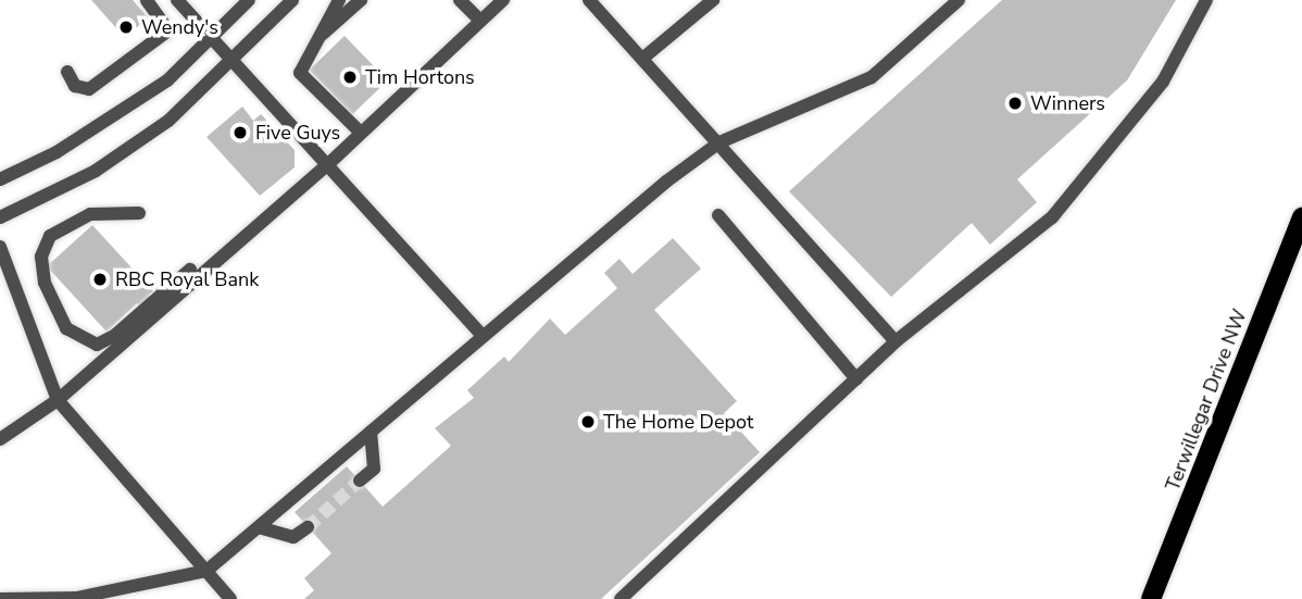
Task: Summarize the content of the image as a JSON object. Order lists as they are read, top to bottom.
{
  "streets": {
    "main road": ["Terwillegar Drive NW"]
  },
  "places": [
    "Wendy's",
    "Tim Hortons",
    "Winners",
    "Five Guys",
    "RBC Royal Bank",
    "The Home Depot"
  ]
}
